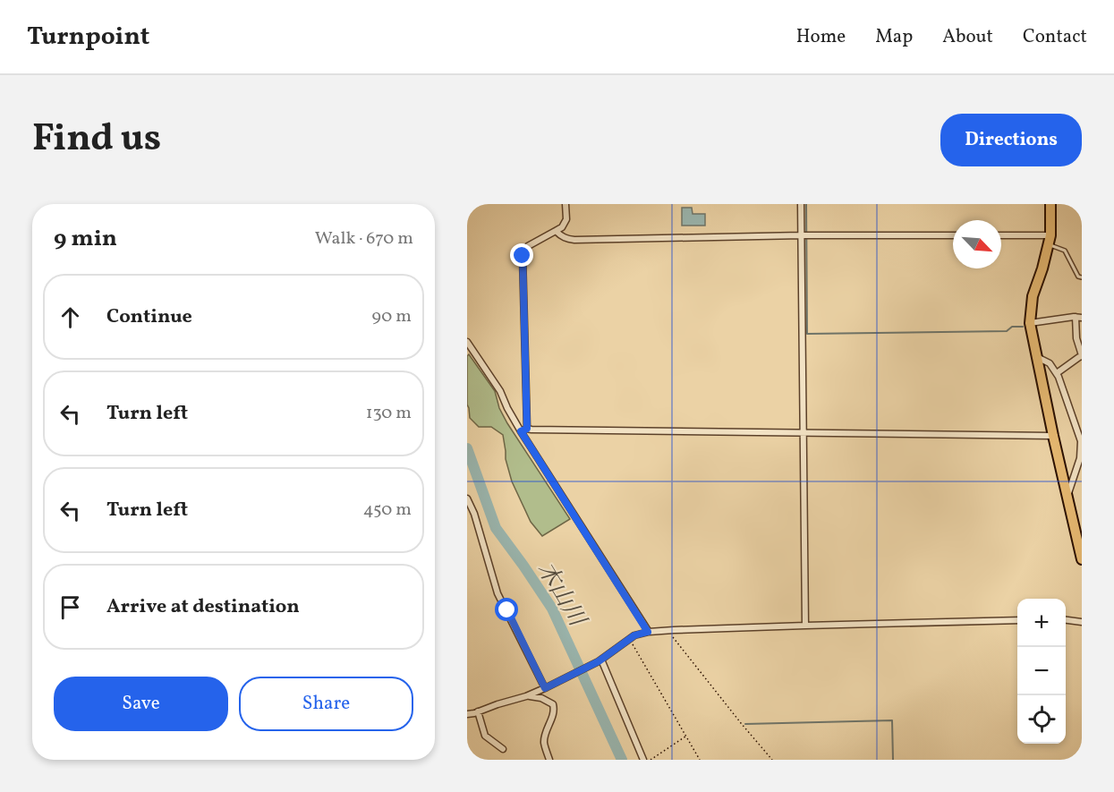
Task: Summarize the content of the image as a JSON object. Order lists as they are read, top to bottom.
{
  "water": ["木山川"],
  "north": "bottom right",
  "page": {
    "header": "Turnpoint",
    "nav": [
      "Home",
      "Map",
      "About",
      "Contact"
    ],
    "title": "Find us",
    "buttons": [
      "Directions",
      ["Save", "Share"]
    ],
    "heading": ["9 min", "Walk · 670 m"],
    "list": [
      ["Continue", "90 m"],
      ["Turn left", "130 m"],
      ["Turn left", "450 m"],
      "Arrive at destination"
    ],
    "map_buttons": ["+", "−"]
  }
}
